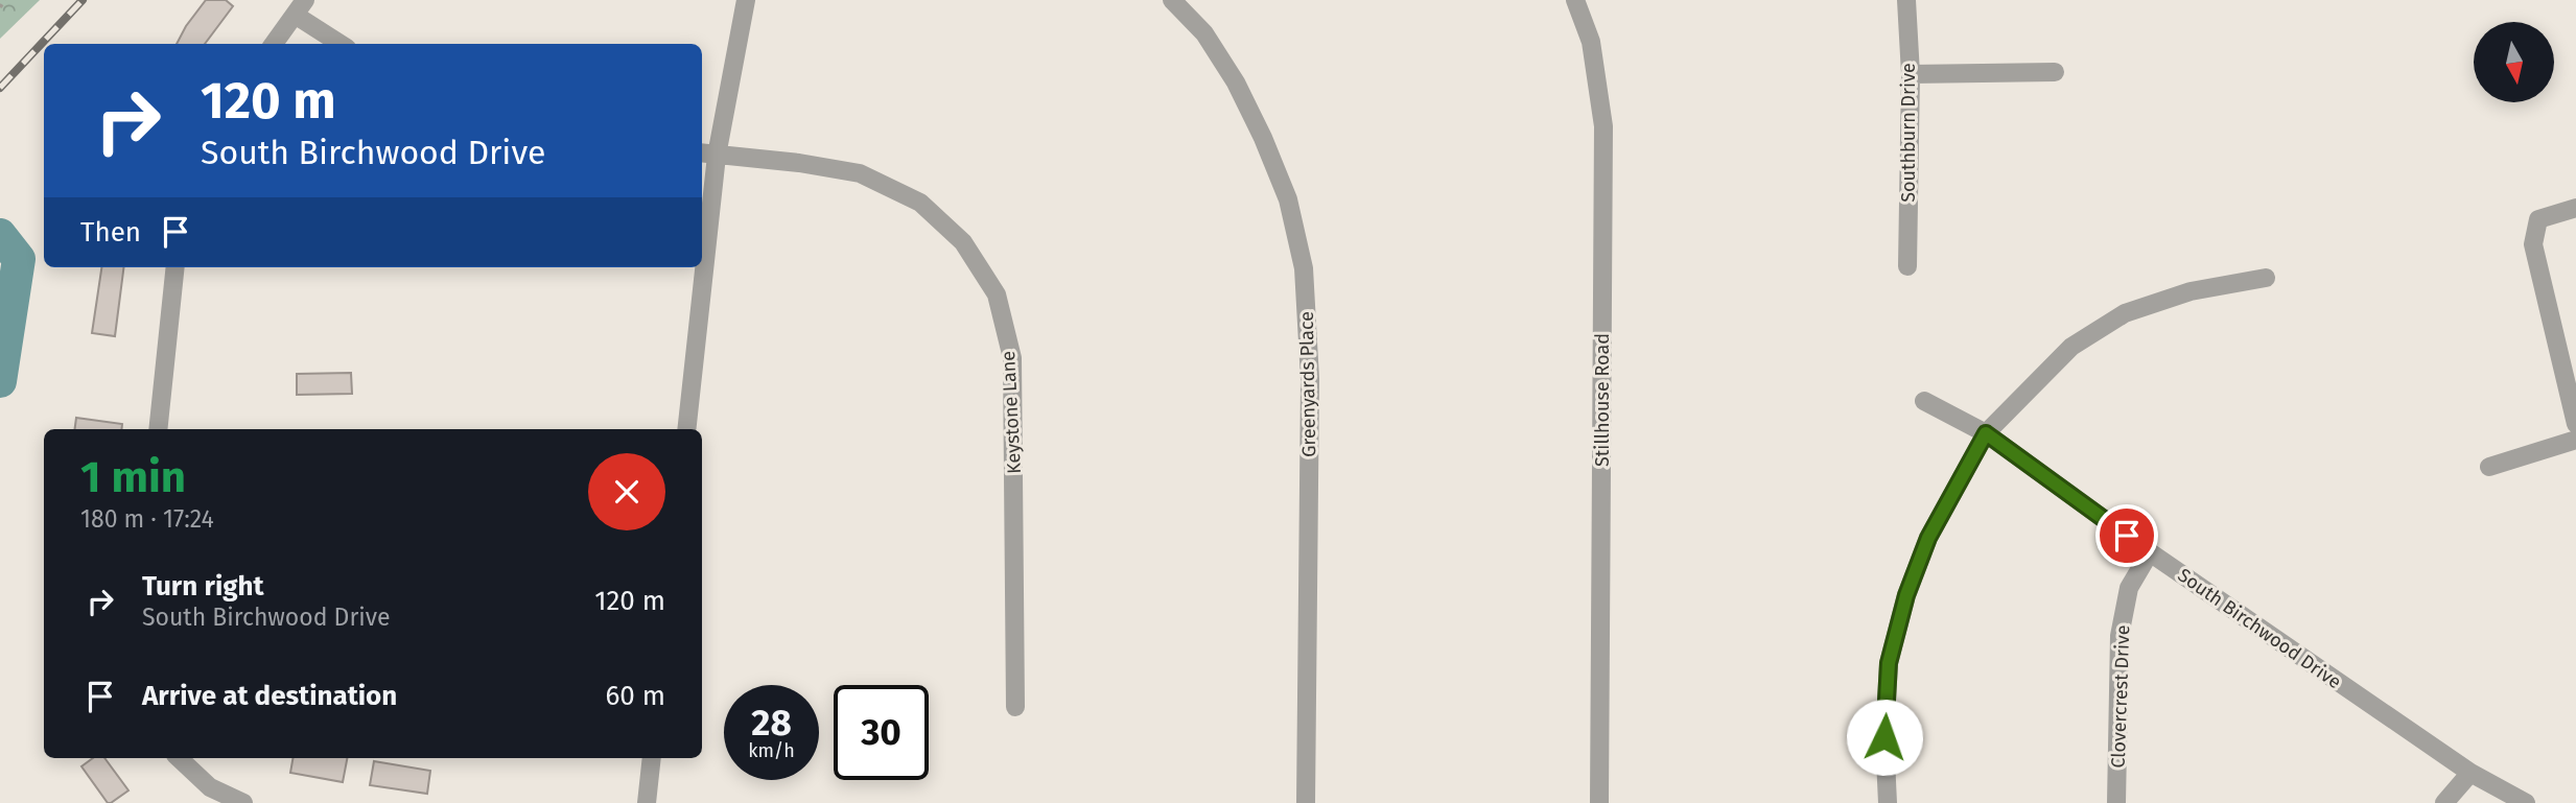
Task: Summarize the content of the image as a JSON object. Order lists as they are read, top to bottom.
{
  "streets": {
    "street": [
      "Southburn Drive",
      "Greenyards Place",
      "Stillhouse Road",
      "Keystone Lane",
      "South Birchwood Drive",
      "Clovercrest Drive"
    ]
  },
  "crossings": [
    ["South Birchwood Drive", "Clovercrest Drive"]
  ],
  "north": "bottom",
  "page": {
    "turn": ["120 m", "South Birchwood Drive"],
    "then": "Then",
    "heading": ["1 min", "180 m · 17:24"],
    "list": [
      {
        "name": "Turn right",
        "note": "South Birchwood Drive",
        "value": "120 m"
      },
      {
        "name": "Arrive at destination",
        "value": "60 m"
      }
    ],
    "speed": "28 km/h",
    "limit": "30"
  }
}
